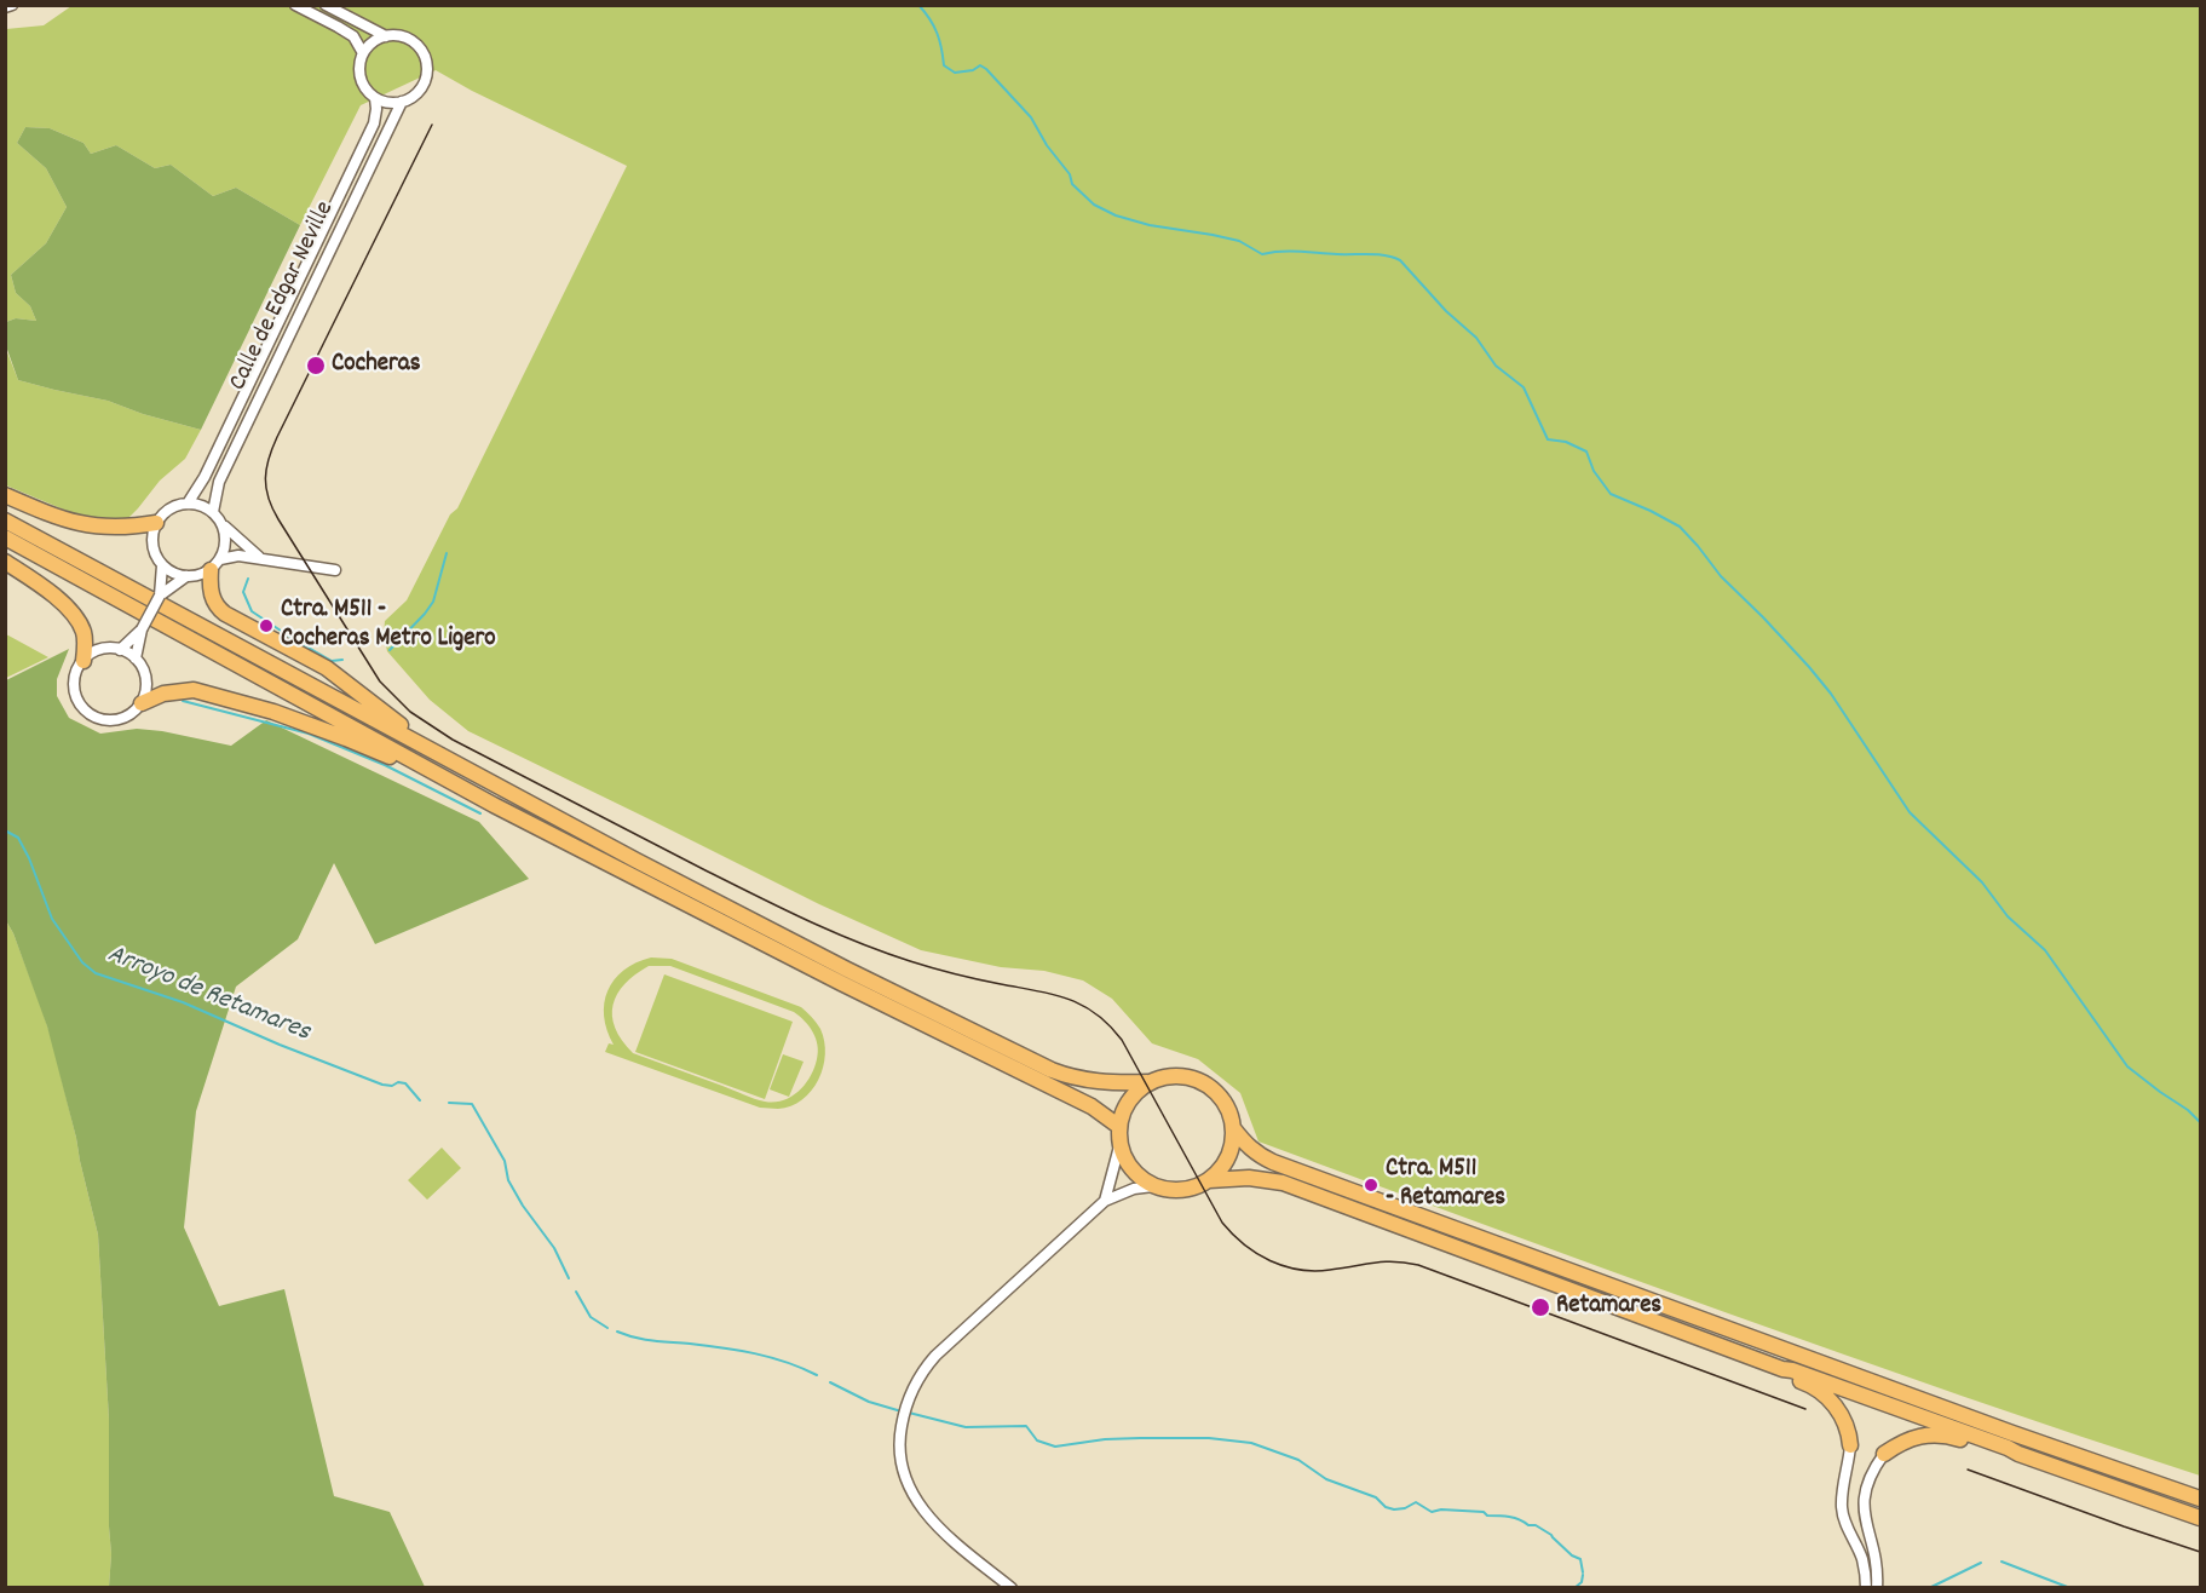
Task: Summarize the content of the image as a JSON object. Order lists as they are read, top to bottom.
{
  "streets": {
    "street": ["Calle de Edgar Neville"]
  },
  "water": ["Arroyo de Retamares"],
  "places": [
    "Cocheras",
    "Ctra. M511 - Cocheras Metro Ligero",
    "Ctra. M511 - Retamares",
    "Retamares"
  ]
}
